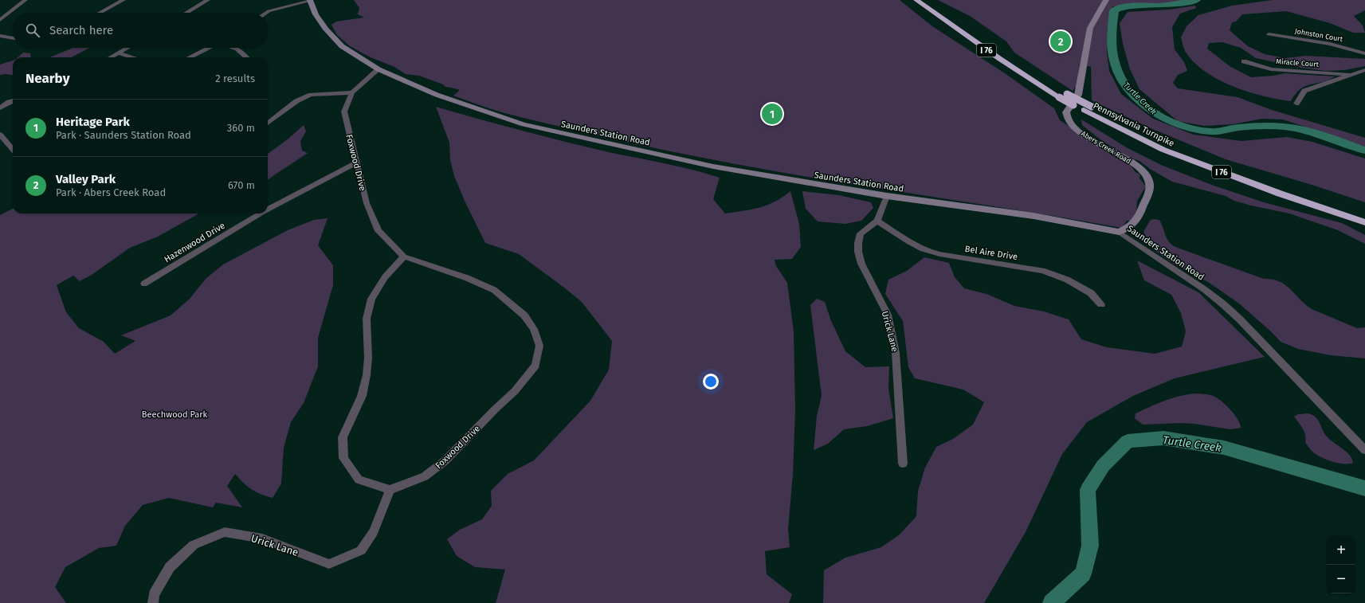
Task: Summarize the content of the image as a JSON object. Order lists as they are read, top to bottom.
{
  "streets": {
    "highway": ["I 76", "Pennsylvania Turnpike"],
    "street": [
      "Johnston Court",
      "Miracle Court",
      "Saunders Station Road",
      "Abers Creek Road",
      "Foxwood Drive",
      "Hazenwood Drive",
      "Bel Aire Drive",
      "Urick Lane"
    ]
  },
  "crossings": [
    ["Saunders Station Road", "Abers Creek Road"],
    ["Saunders Station Road", "Foxwood Drive"],
    ["Foxwood Drive", "Hazenwood Drive"],
    ["Foxwood Drive", "Urick Lane"],
    ["Bel Aire Drive", "Urick Lane"]
  ],
  "water": ["Turtle Creek"],
  "parks": ["Beechwood Park"],
  "page": {
    "search": "Search here",
    "pins": ["2", "1"],
    "heading": ["Nearby", "2 results"],
    "list": [
      {
        "mark": "1",
        "name": "Heritage Park",
        "note": "Park · Saunders Station Road",
        "value": "360 m"
      },
      {
        "mark": "2",
        "name": "Valley Park",
        "note": "Park · Abers Creek Road",
        "value": "670 m"
      }
    ],
    "map_buttons": ["+", "−"]
  }
}
